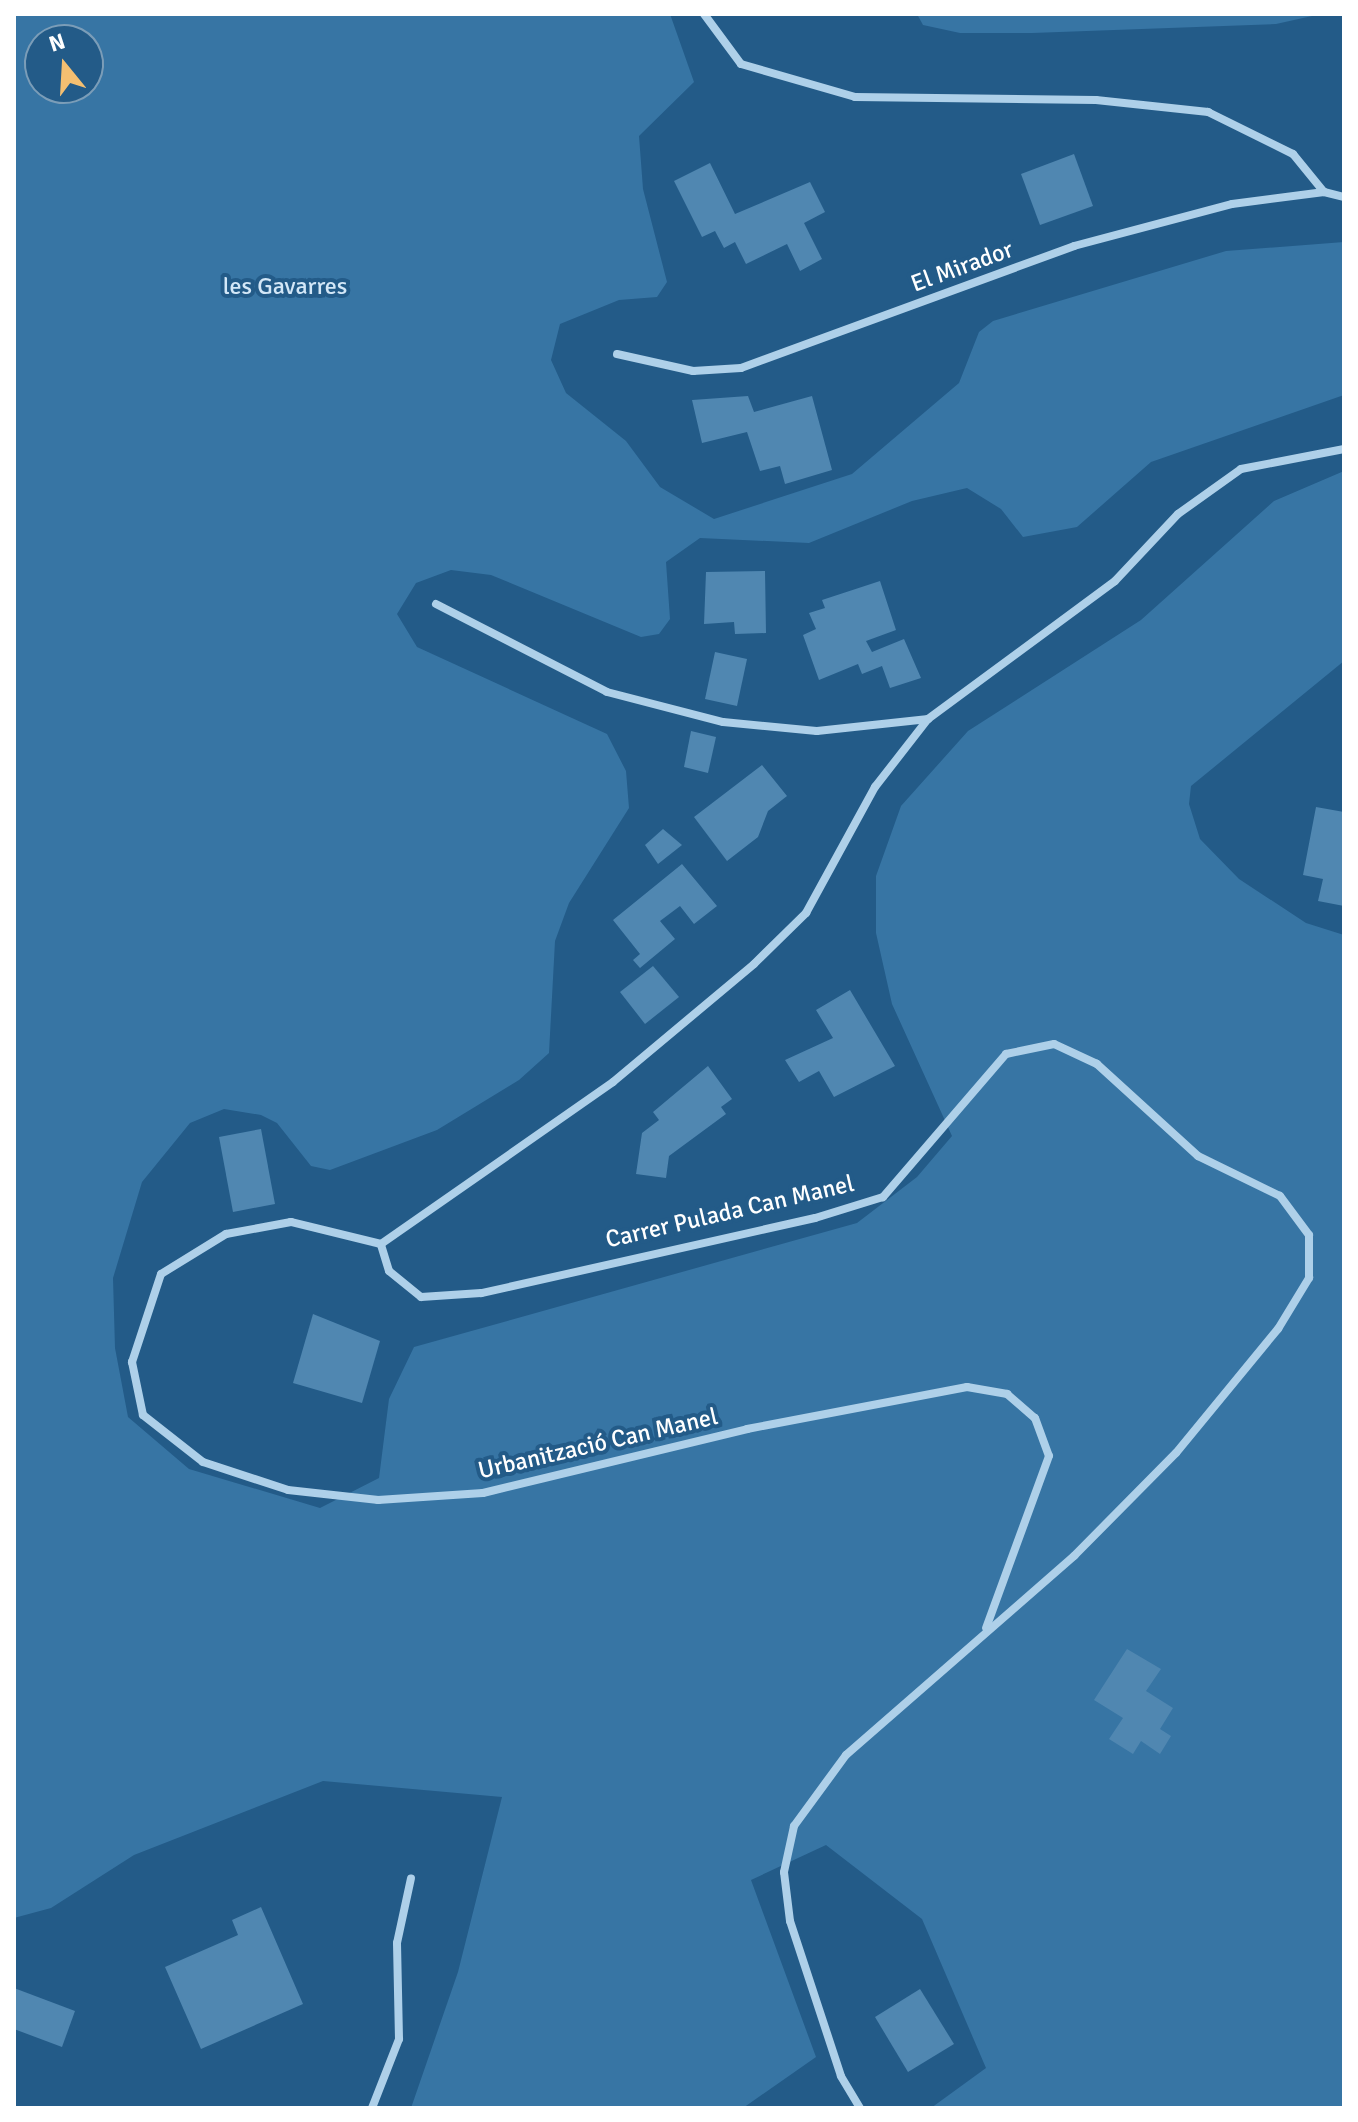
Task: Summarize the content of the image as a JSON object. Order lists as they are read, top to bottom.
{
  "streets": {
    "street": ["El Mirador", "Carrer Pulada Can Manel", "Urbanització Can Manel"]
  },
  "crossings": [
    ["Carrer Pulada Can Manel", "Urbanització Can Manel"]
  ],
  "parks": ["les Gavarres"],
  "north": "top"
}
